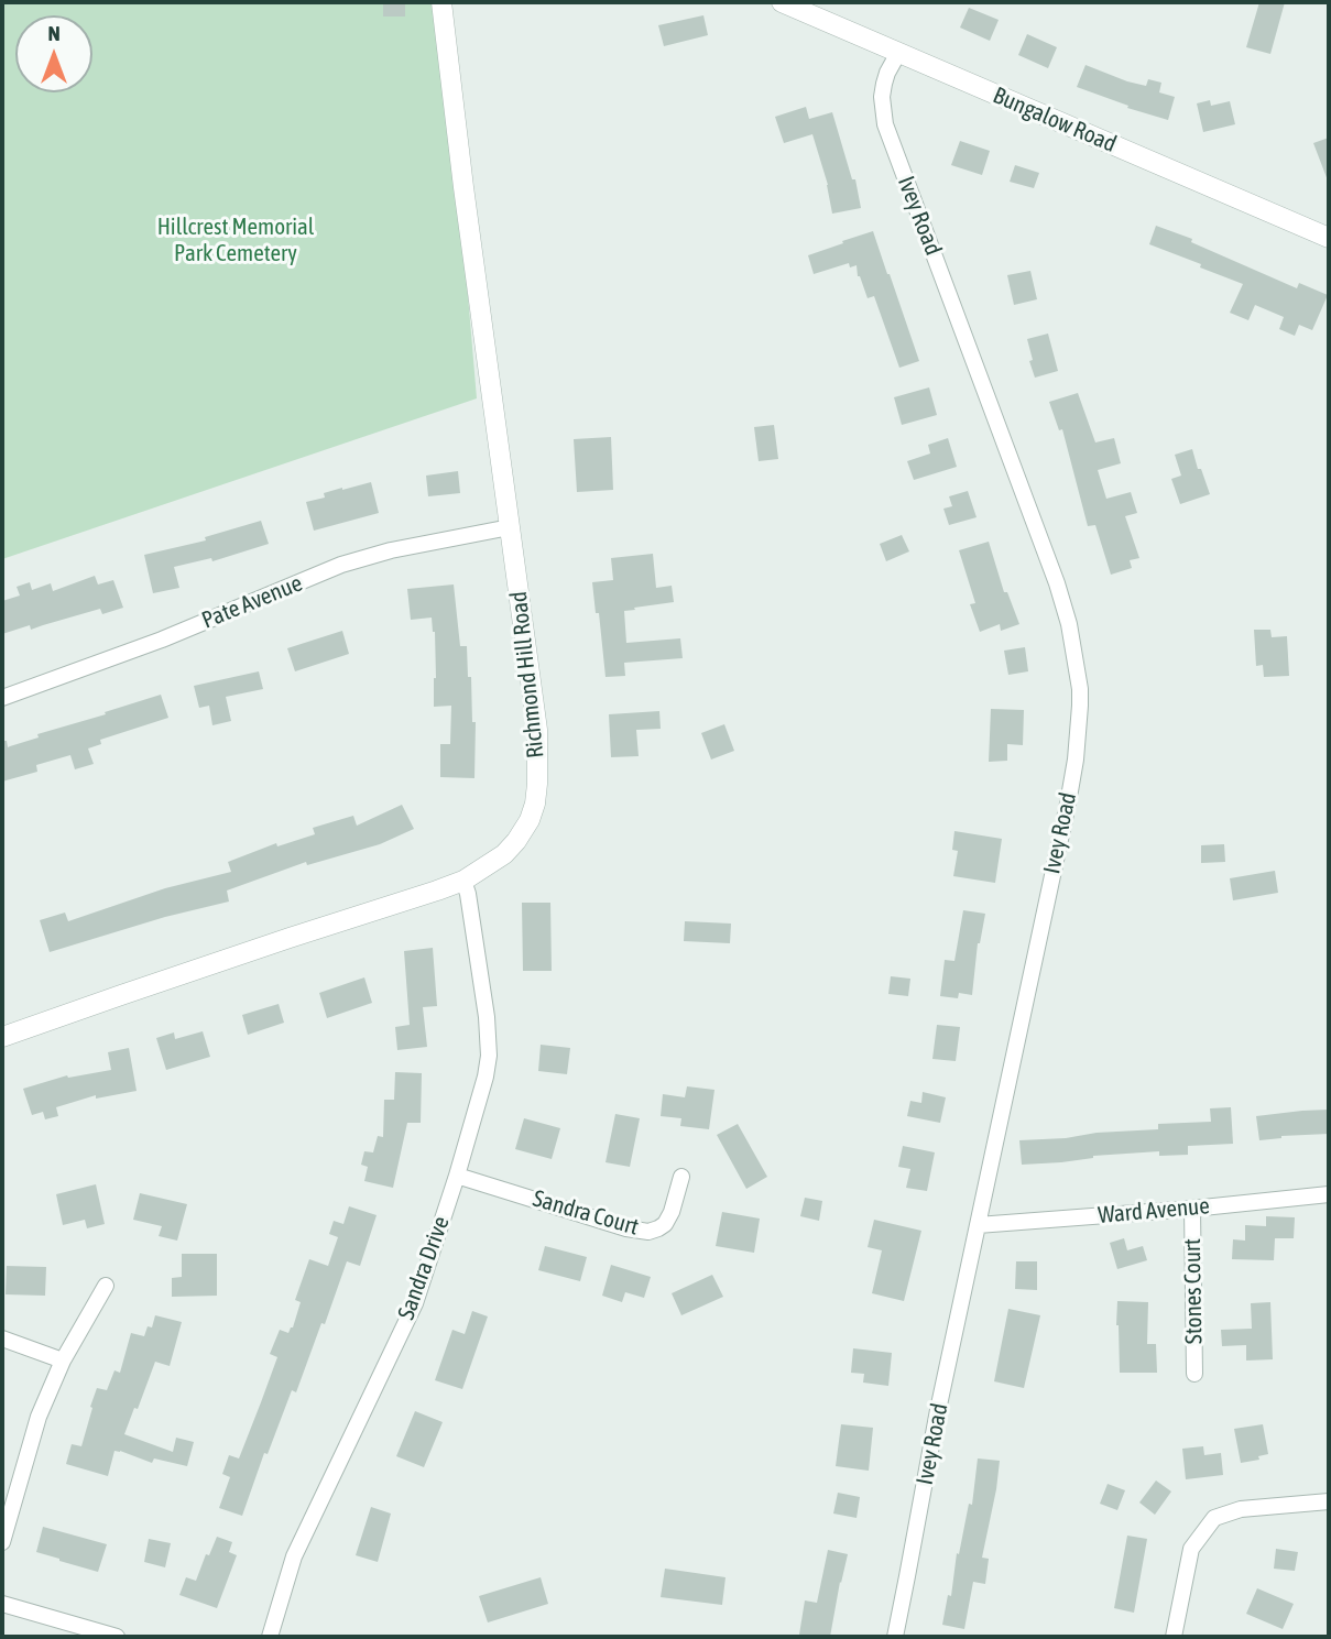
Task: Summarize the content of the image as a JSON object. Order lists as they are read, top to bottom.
{
  "streets": {
    "street": [
      "Bungalow Road",
      "Ivey Road",
      "Pate Avenue",
      "Richmond Hill Road",
      "Ward Avenue",
      "Sandra Court",
      "Sandra Drive",
      "Stones Court"
    ]
  },
  "crossings": [
    ["Bungalow Road", "Ivey Road"],
    ["Ivey Road", "Ward Avenue"],
    ["Pate Avenue", "Richmond Hill Road"],
    ["Richmond Hill Road", "Sandra Drive"],
    ["Ward Avenue", "Stones Court"],
    ["Sandra Court", "Sandra Drive"]
  ],
  "parks": ["Hillcrest Memorial Park Cemetery"],
  "north": "top"
}
